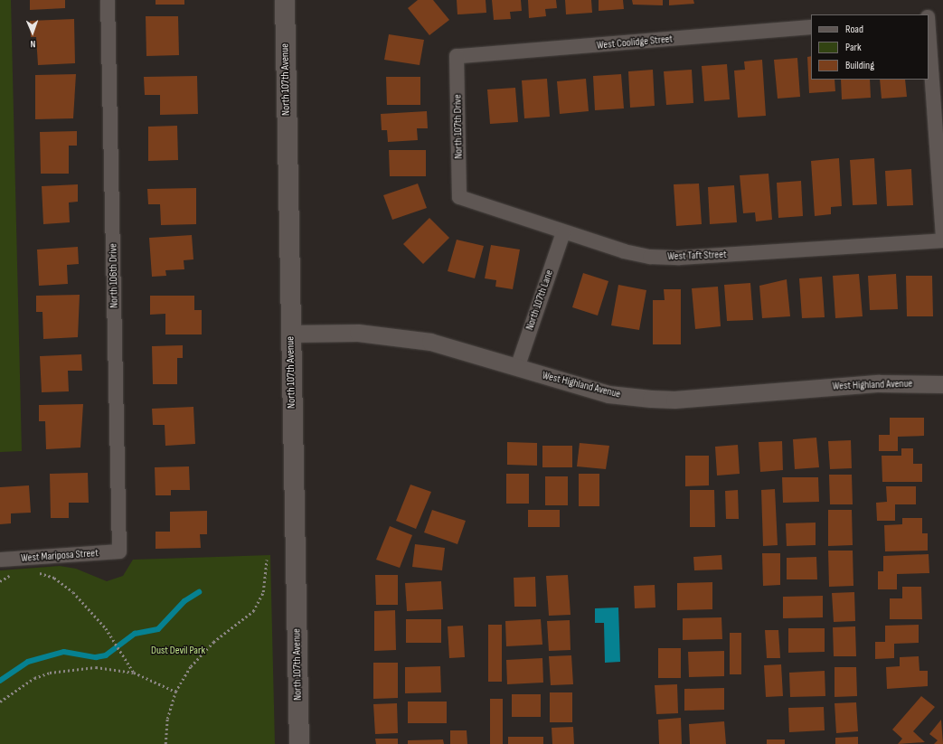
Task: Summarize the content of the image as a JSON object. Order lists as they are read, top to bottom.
{
  "streets": {
    "main road": ["North 107th Avenue"],
    "street": [
      "West Coolidge Street",
      "North 107th Drive",
      "West Taft Street",
      "North 106th Drive",
      "North 107th Lane",
      "West Highland Avenue",
      "West Mariposa Street"
    ]
  },
  "crossings": [
    ["West Coolidge Street", "North 107th Drive"],
    ["North 107th Avenue", "West Highland Avenue"],
    ["North 107th Drive", "West Taft Street"],
    ["West Taft Street", "North 107th Lane"],
    ["North 106th Drive", "West Mariposa Street"],
    ["North 107th Lane", "West Highland Avenue"]
  ],
  "parks": ["Dust Devil Park"],
  "legend": ["Road", "Park", "Building"],
  "north": "bottom"
}
